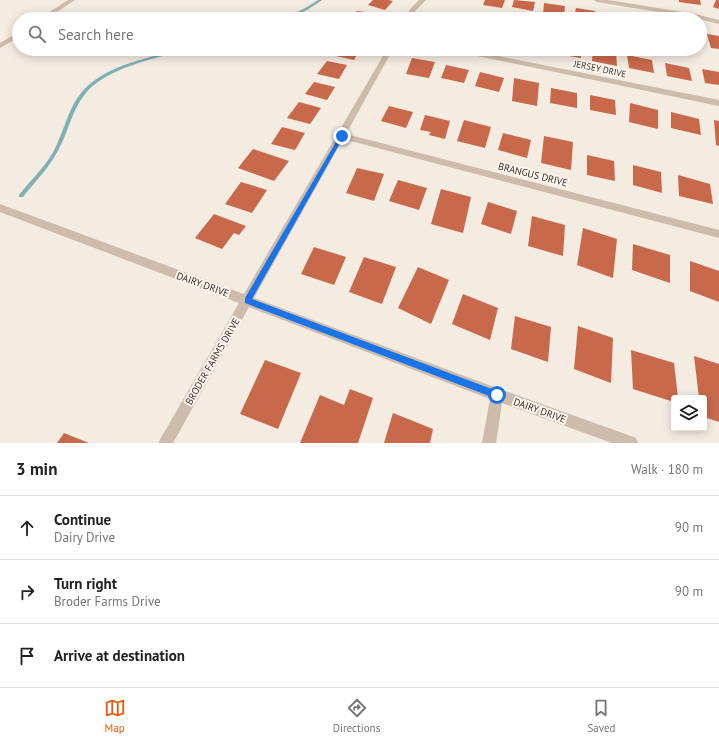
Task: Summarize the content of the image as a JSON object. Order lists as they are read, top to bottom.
{
  "streets": {
    "street": [
      "JERSEY DRIVE",
      "BRANGUS DRIVE",
      "DAIRY DRIVE",
      "BRODER FARMS DRIVE"
    ]
  },
  "crossings": [
    ["BRANGUS DRIVE", "BRODER FARMS DRIVE"],
    ["DAIRY DRIVE", "BRODER FARMS DRIVE"]
  ],
  "page": {
    "search": "Search here",
    "heading": ["3 min", "Walk · 180 m"],
    "list": [
      ["Continue", "Dairy Drive", "90 m"],
      ["Turn right", "Broder Farms Drive", "90 m"],
      "Arrive at destination"
    ],
    "nav": ["Map", "Directions", "Saved"]
  }
}
